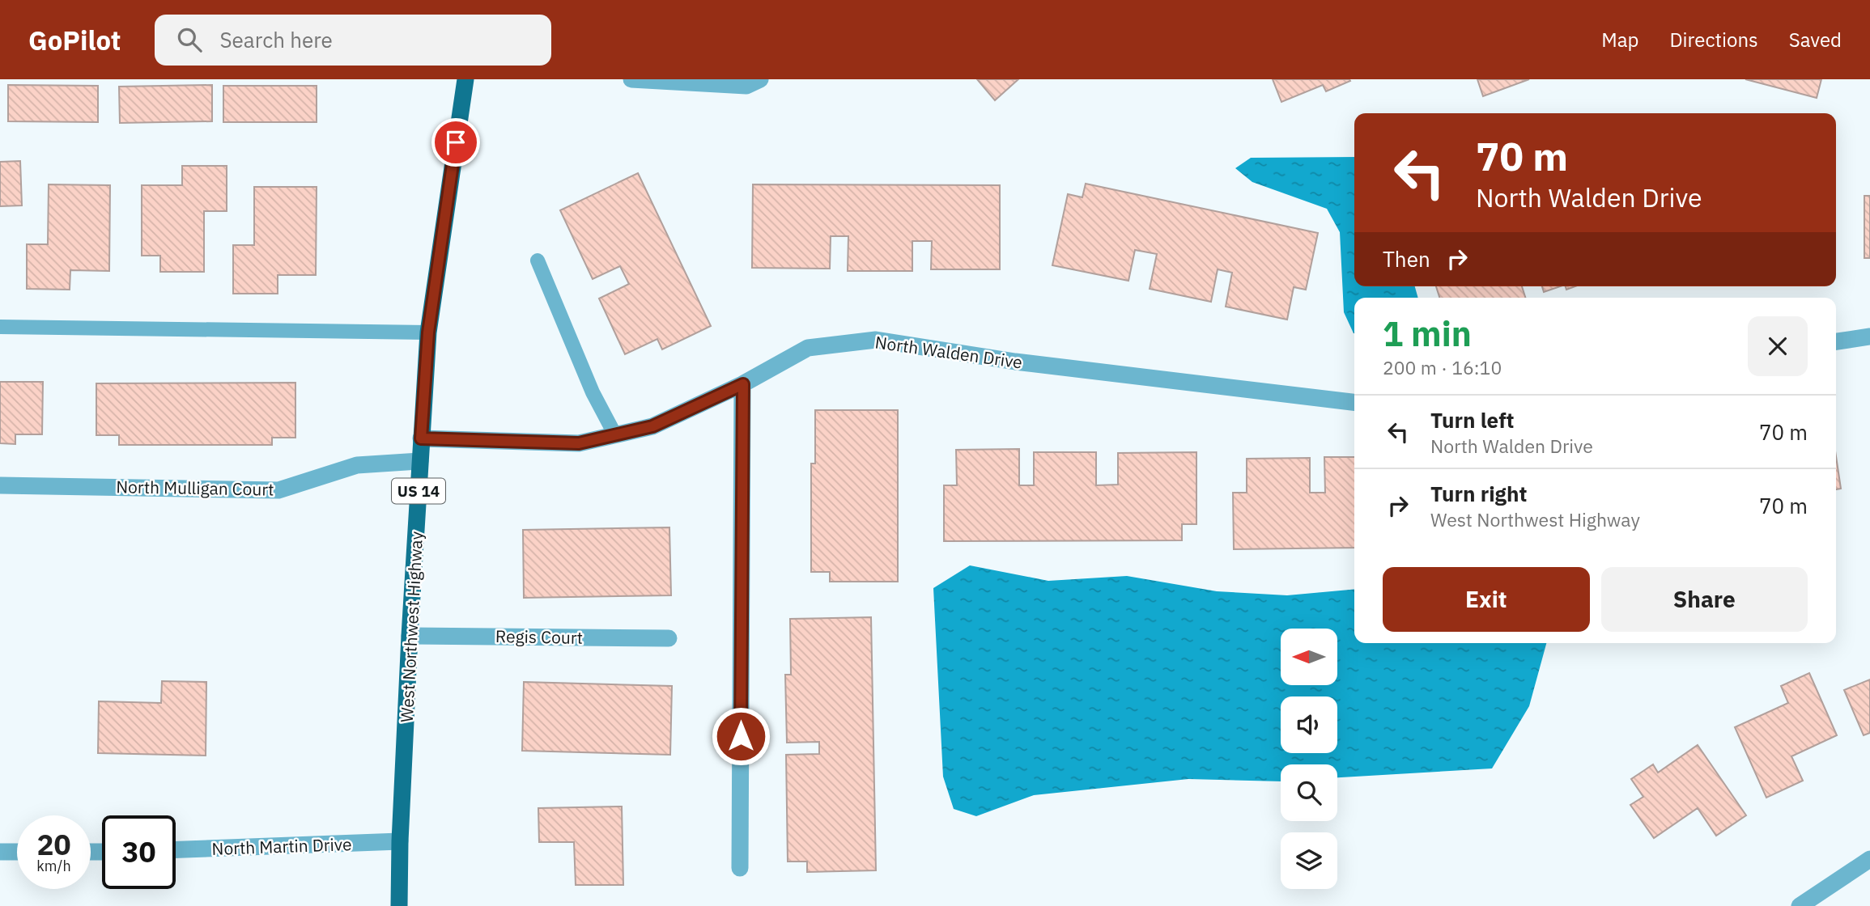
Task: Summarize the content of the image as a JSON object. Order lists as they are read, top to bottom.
{
  "streets": {
    "main road": ["US 14", "West Northwest Highway"],
    "street": [
      "North Walden Drive",
      "North Mulligan Court",
      "Regis Court",
      "North Martin Drive"
    ]
  },
  "crossings": [
    ["North Walden Drive", "West Northwest Highway"],
    ["North Mulligan Court", "West Northwest Highway"],
    ["West Northwest Highway", "Regis Court"],
    ["West Northwest Highway", "North Martin Drive"]
  ],
  "north": "left",
  "page": {
    "header": "GoPilot",
    "search": "Search here",
    "nav": ["Map", "Directions", "Saved"],
    "turn": ["70 m", "North Walden Drive"],
    "then": "Then",
    "heading": ["1 min", "200 m · 16:10"],
    "list": [
      {
        "name": "Turn left",
        "note": "North Walden Drive",
        "value": "70 m"
      },
      {
        "name": "Turn right",
        "note": "West Northwest Highway",
        "value": "70 m"
      }
    ],
    "buttons": ["Exit", "Share"],
    "speed": "20 km/h",
    "limit": "30"
  }
}
